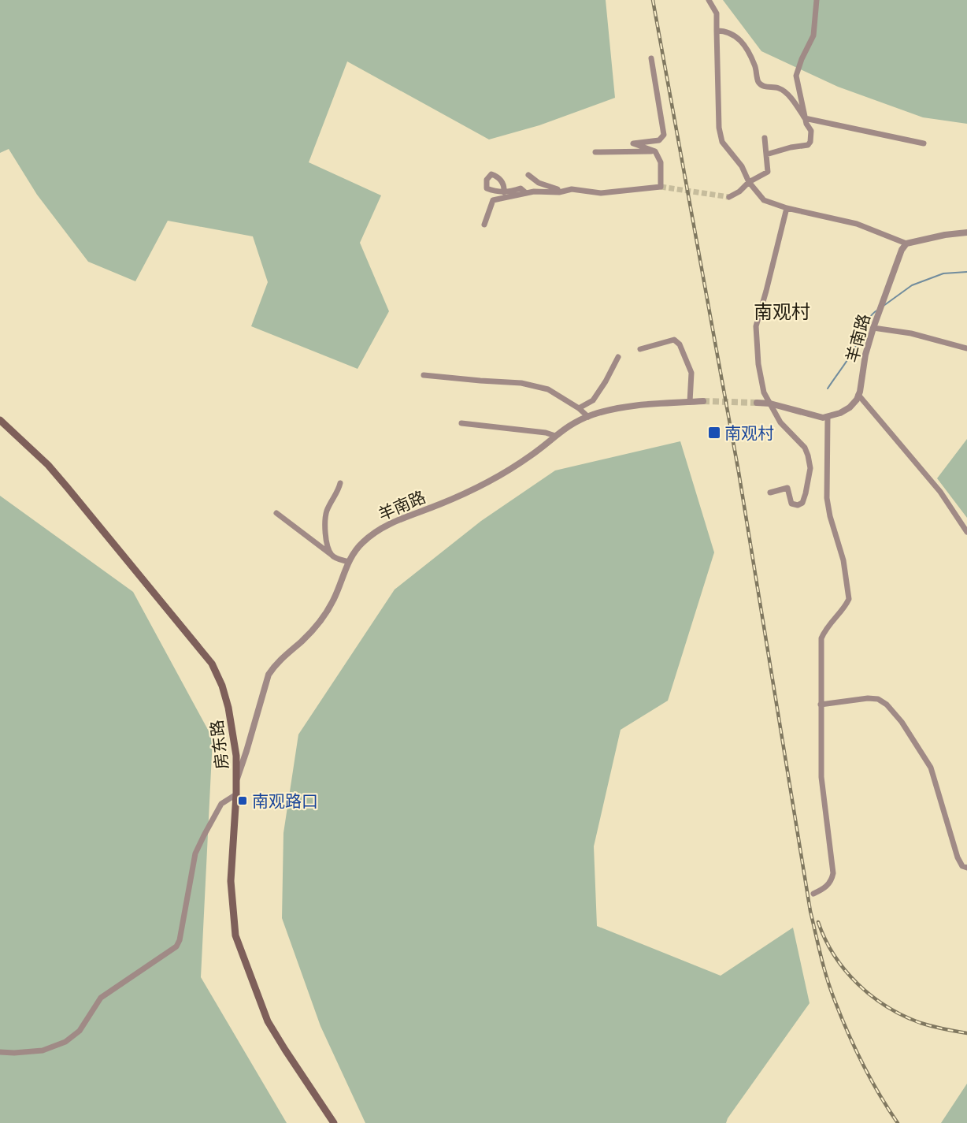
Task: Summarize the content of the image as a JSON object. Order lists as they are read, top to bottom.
{
  "streets": {
    "main road": ["房东路"],
    "street": ["羊南路"]
  },
  "crossings": [
    ["羊南路", "房东路"]
  ],
  "districts": ["南观村"],
  "places": {
    "transit": ["南观村", "南观路口"]
  }
}
